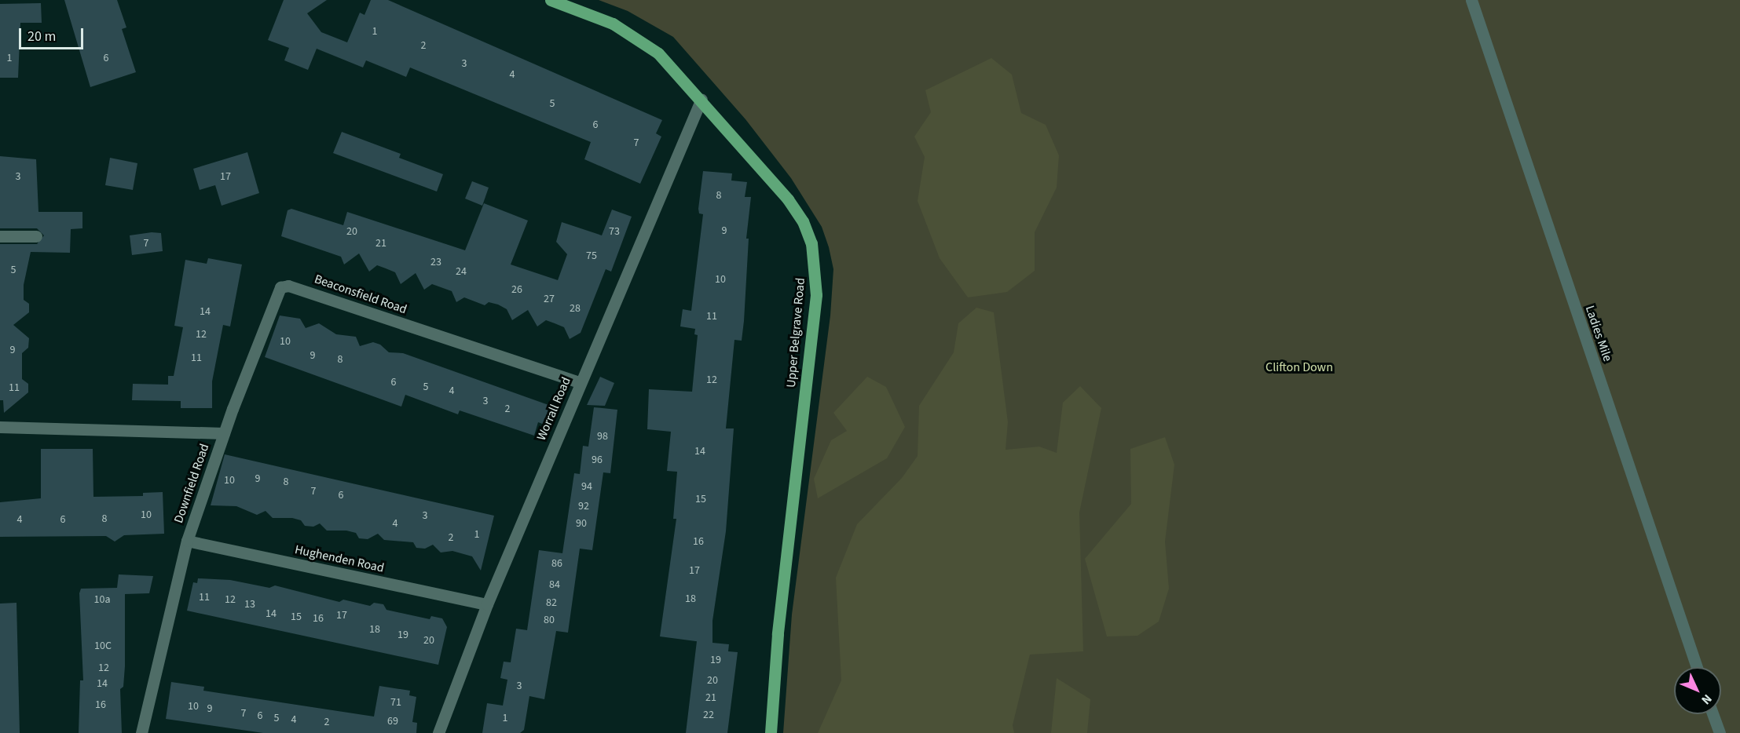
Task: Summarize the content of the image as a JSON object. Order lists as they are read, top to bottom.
{
  "streets": {
    "main road": ["Upper Belgrave Road"],
    "street": [
      "Beaconsfield Road",
      "Ladies Mile",
      "Worrall Road",
      "Downfield Road",
      "Hughenden Road"
    ]
  },
  "crossings": [
    ["Beaconsfield Road", "Worrall Road"],
    ["Beaconsfield Road", "Downfield Road"],
    ["Upper Belgrave Road", "Worrall Road"],
    ["Worrall Road", "Hughenden Road"],
    ["Downfield Road", "Hughenden Road"]
  ],
  "parks": ["Clifton Down"],
  "house_numbers": [
    "1",
    "2",
    "1",
    "6",
    "3",
    "4",
    "5",
    "6",
    "7",
    "3",
    "17",
    "8",
    "9",
    "20",
    "73",
    "7",
    "21",
    "75",
    "23",
    "5",
    "24",
    "10",
    "26",
    "27",
    "28",
    "14",
    "11",
    "12",
    "10",
    "9",
    "9",
    "11",
    "8",
    "12",
    "6",
    "5",
    "11",
    "4",
    "3",
    "2",
    "98",
    "14",
    "96",
    "9",
    "10",
    "8",
    "94",
    "7",
    "6",
    "15",
    "92",
    "10",
    "3",
    "8",
    "4",
    "6",
    "4",
    "90",
    "1",
    "2",
    "16",
    "86",
    "17",
    "84",
    "11",
    "18",
    "10a",
    "12",
    "82",
    "13",
    "14",
    "17",
    "15",
    "16",
    "80",
    "18",
    "19",
    "20",
    "10C",
    "19",
    "12",
    "20",
    "14",
    "3",
    "21",
    "71",
    "16",
    "10",
    "9",
    "7",
    "22",
    "6",
    "5",
    "1",
    "4",
    "69",
    "2"
  ],
  "scale_bar": "20 m",
  "north": "bottom right"
}
